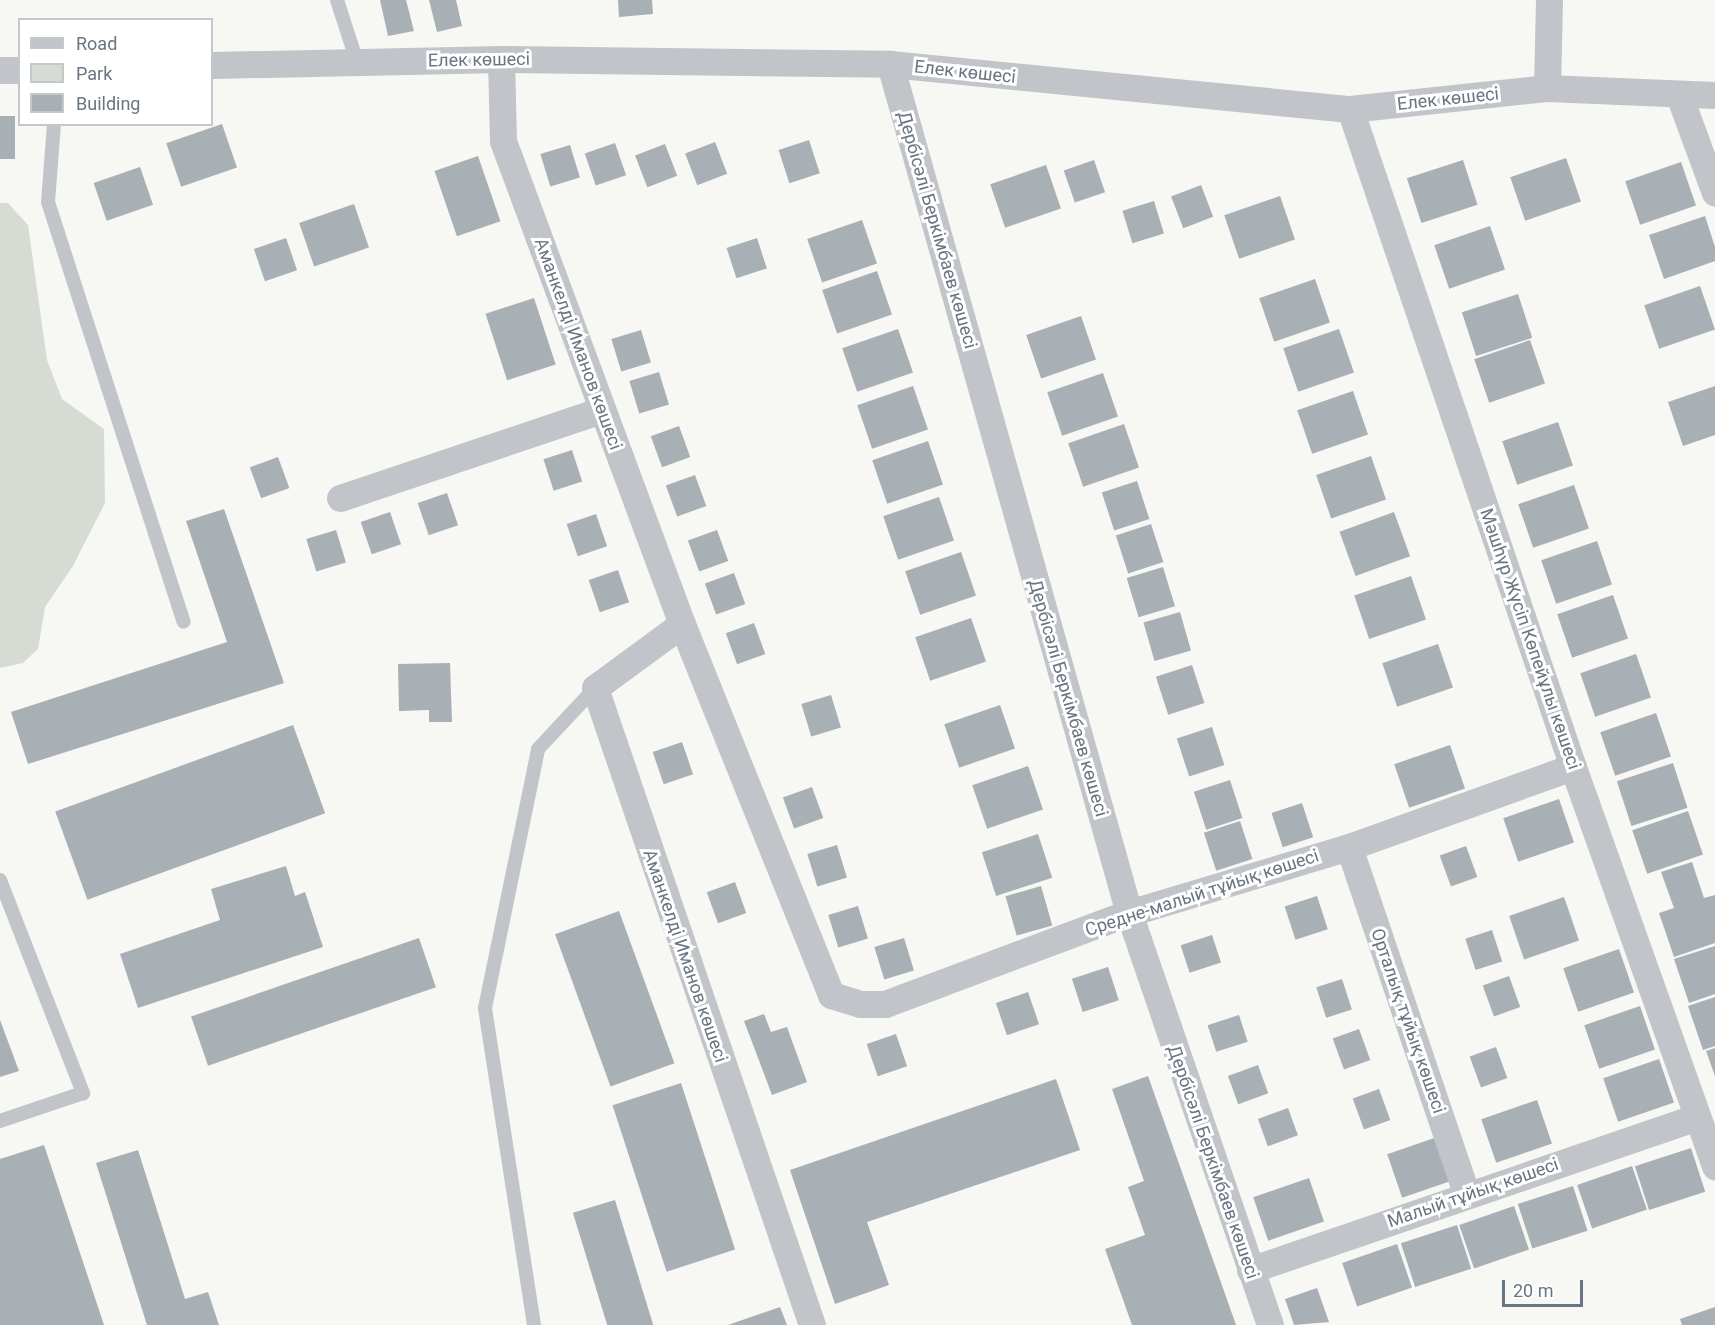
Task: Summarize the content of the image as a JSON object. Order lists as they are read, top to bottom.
{
  "streets": {
    "street": [
      "Елек көшесі",
      "Дербісәлі Беркімбаев көшесі",
      "Аманкелді Иманов көшесі",
      "Мәшһүр Жүсіп Көпейұлы көшесі",
      "Средне-малый тұйық көшесі",
      "Орталық тұйық көшесі",
      "Малый тұйық көшесі"
    ]
  },
  "crossings": [
    ["Елек көшесі", "Дербісәлі Беркімбаев көшесі"],
    ["Елек көшесі", "Аманкелді Иманов көшесі"],
    ["Елек көшесі", "Мәшһүр Жүсіп Көпейұлы көшесі"],
    ["Дербісәлі Беркімбаев көшесі", "Средне-малый тұйық көшесі"],
    ["Дербісәлі Беркімбаев көшесі", "Малый тұйық көшесі"],
    ["Аманкелді Иманов көшесі", "Средне-малый тұйық көшесі"],
    ["Мәшһүр Жүсіп Көпейұлы көшесі", "Средне-малый тұйық көшесі"],
    ["Мәшһүр Жүсіп Көпейұлы көшесі", "Малый тұйық көшесі"],
    ["Средне-малый тұйық көшесі", "Орталық тұйық көшесі"],
    ["Орталық тұйық көшесі", "Малый тұйық көшесі"]
  ],
  "legend": ["Road", "Park", "Building"],
  "scale_bar": "20 m"
}
